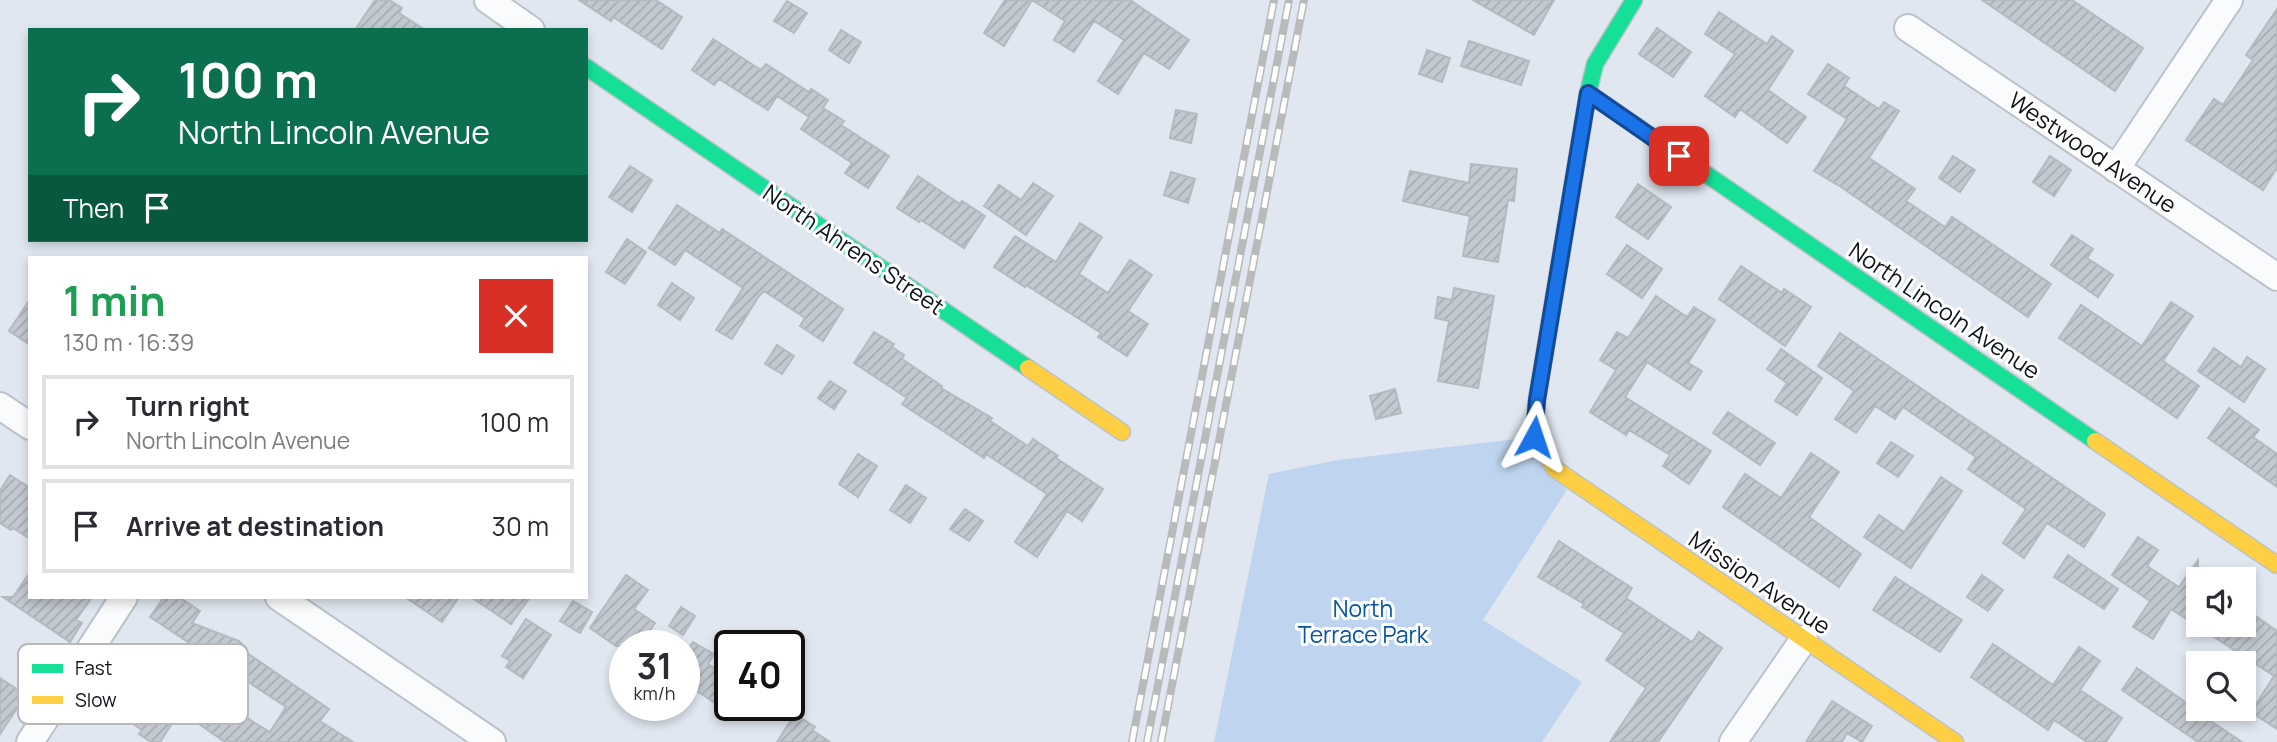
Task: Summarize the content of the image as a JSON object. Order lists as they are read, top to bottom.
{
  "streets": {
    "street": [
      "Westwood Avenue",
      "North Ahrens Street",
      "North Lincoln Avenue",
      "Mission Avenue"
    ]
  },
  "crossings": [
    ["North Lincoln Avenue", "Mission Avenue"]
  ],
  "parks": ["North Terrace Park"],
  "legend": ["Fast", "Slow"],
  "page": {
    "turn": ["100 m", "North Lincoln Avenue"],
    "then": "Then",
    "heading": ["1 min", "130 m · 16:39"],
    "list": [
      {
        "name": "Turn right",
        "note": "North Lincoln Avenue",
        "value": "100 m"
      },
      {
        "name": "Arrive at destination",
        "value": "30 m"
      }
    ],
    "speed": "31 km/h",
    "limit": "40"
  }
}
